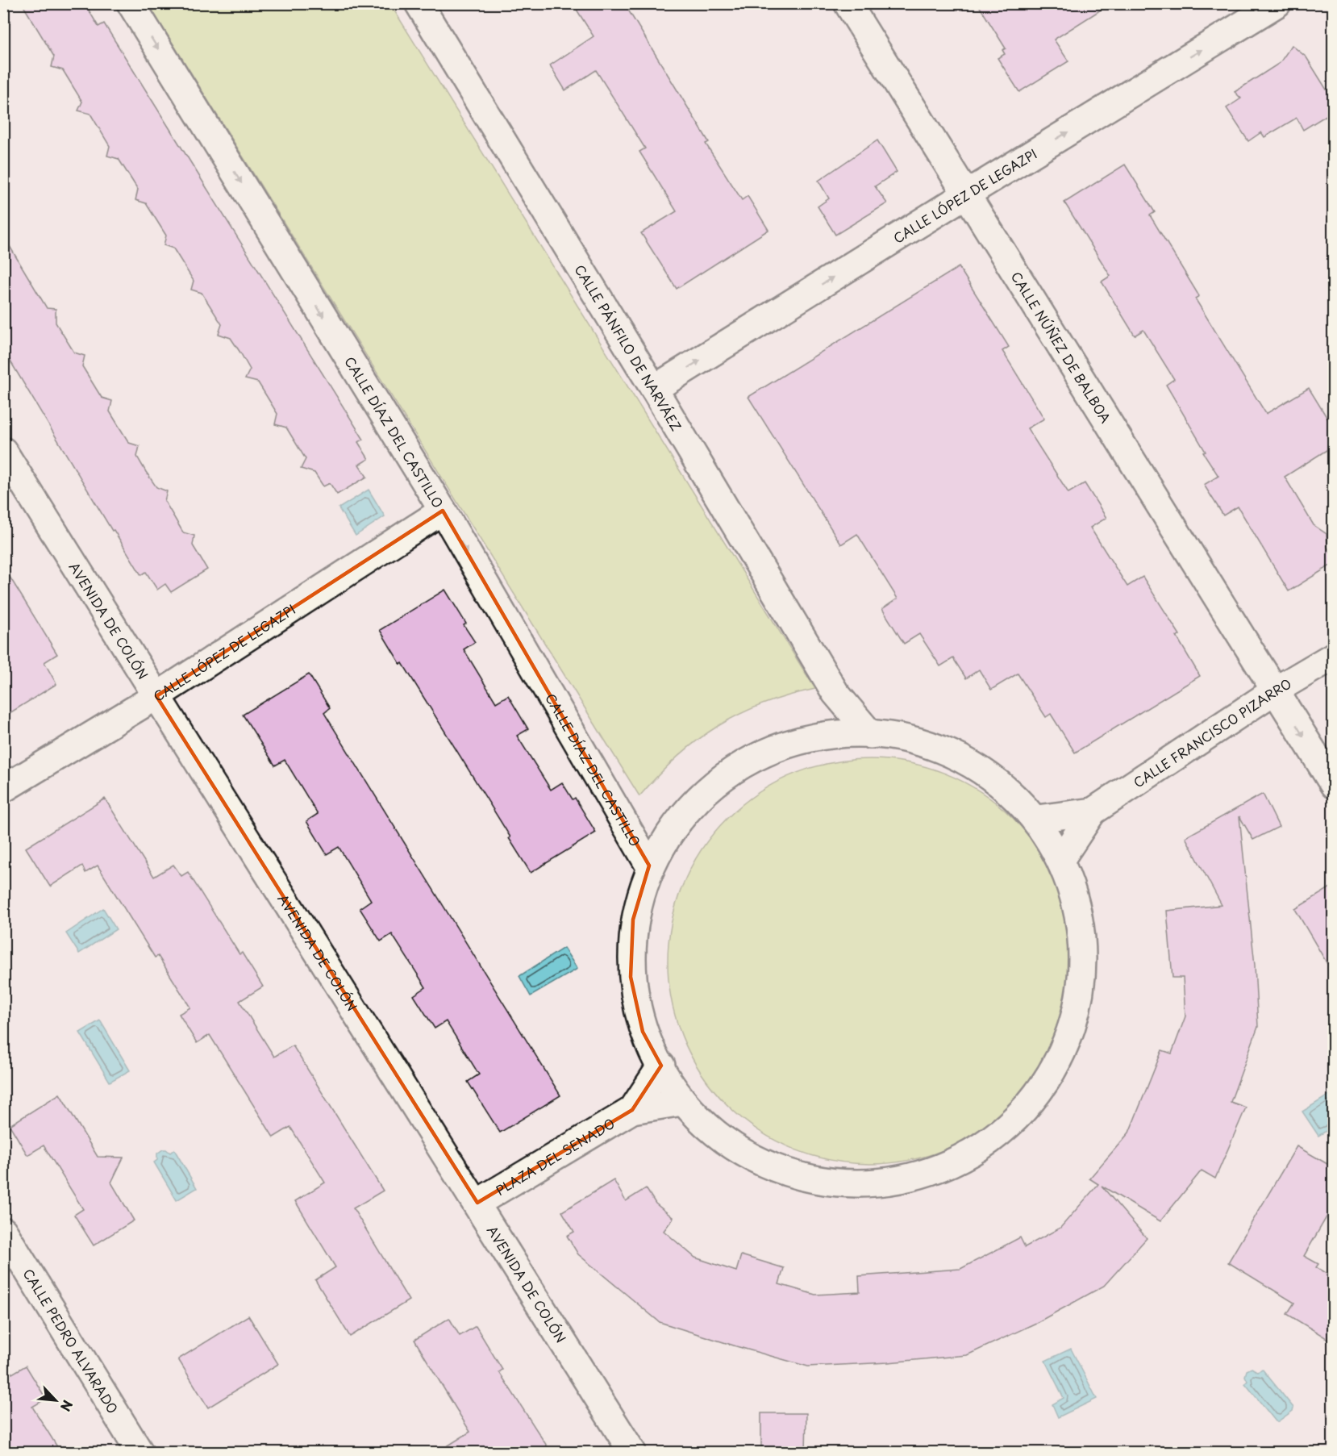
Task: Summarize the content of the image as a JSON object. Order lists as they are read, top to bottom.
{
  "streets": {
    "street": [
      "CALLE LÓPEZ DE LEGAZPI",
      "CALLE NÚÑEZ DE BALBOA",
      "CALLE PÁNFILO DE NARVÁEZ",
      "CALLE DÍAZ DEL CASTILLO",
      "AVENIDA DE COLÓN",
      "CALLE FRANCISCO PIZARRO",
      "PLAZA DEL SENADO",
      "CALLE PEDRO ALVARADO"
    ]
  },
  "crossings": [
    ["CALLE LÓPEZ DE LEGAZPI", "CALLE NÚÑEZ DE BALBOA"],
    ["CALLE LÓPEZ DE LEGAZPI", "CALLE PÁNFILO DE NARVÁEZ"],
    ["CALLE LÓPEZ DE LEGAZPI", "CALLE DÍAZ DEL CASTILLO"],
    ["CALLE LÓPEZ DE LEGAZPI", "AVENIDA DE COLÓN"],
    ["CALLE NÚÑEZ DE BALBOA", "CALLE FRANCISCO PIZARRO"],
    ["AVENIDA DE COLÓN", "PLAZA DEL SENADO"]
  ],
  "one_way": ["CALLE LÓPEZ DE LEGAZPI", "CALLE DÍAZ DEL CASTILLO"],
  "north": "bottom right"
}
